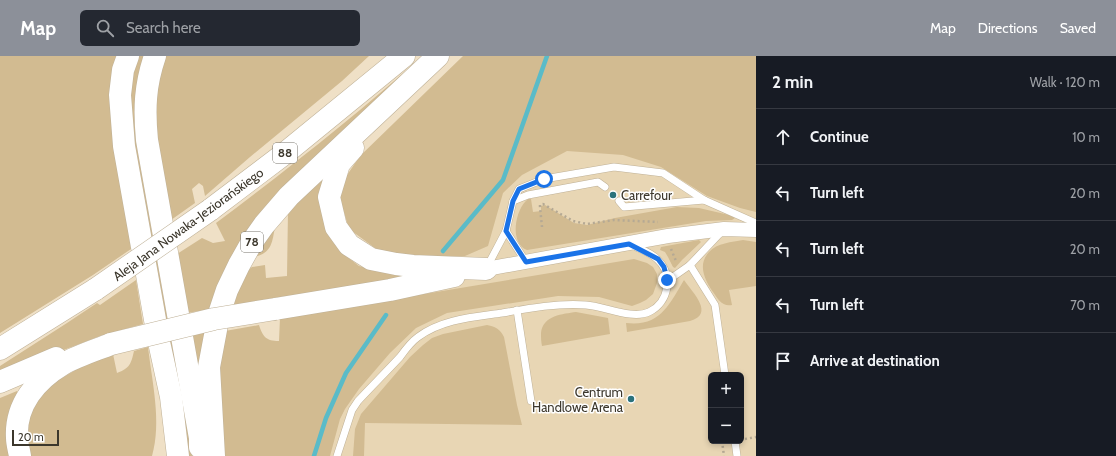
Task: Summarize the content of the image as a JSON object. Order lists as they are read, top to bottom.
{
  "streets": {
    "main road": ["88", "Aleja Jana Nowaka-Jeziorańskiego", "78"]
  },
  "places": ["Carrefour", "Centrum Handlowe Arena"],
  "scale_bar": "20 m",
  "page": {
    "header": "Map",
    "search": "Search here",
    "nav": ["Map", "Directions", "Saved"],
    "heading": ["2 min", "Walk · 120 m"],
    "list": [
      ["Continue", "10 m"],
      ["Turn left", "20 m"],
      ["Turn left", "20 m"],
      ["Turn left", "70 m"],
      "Arrive at destination"
    ],
    "map_buttons": ["+", "−"],
    "scale": "20 m"
  }
}
